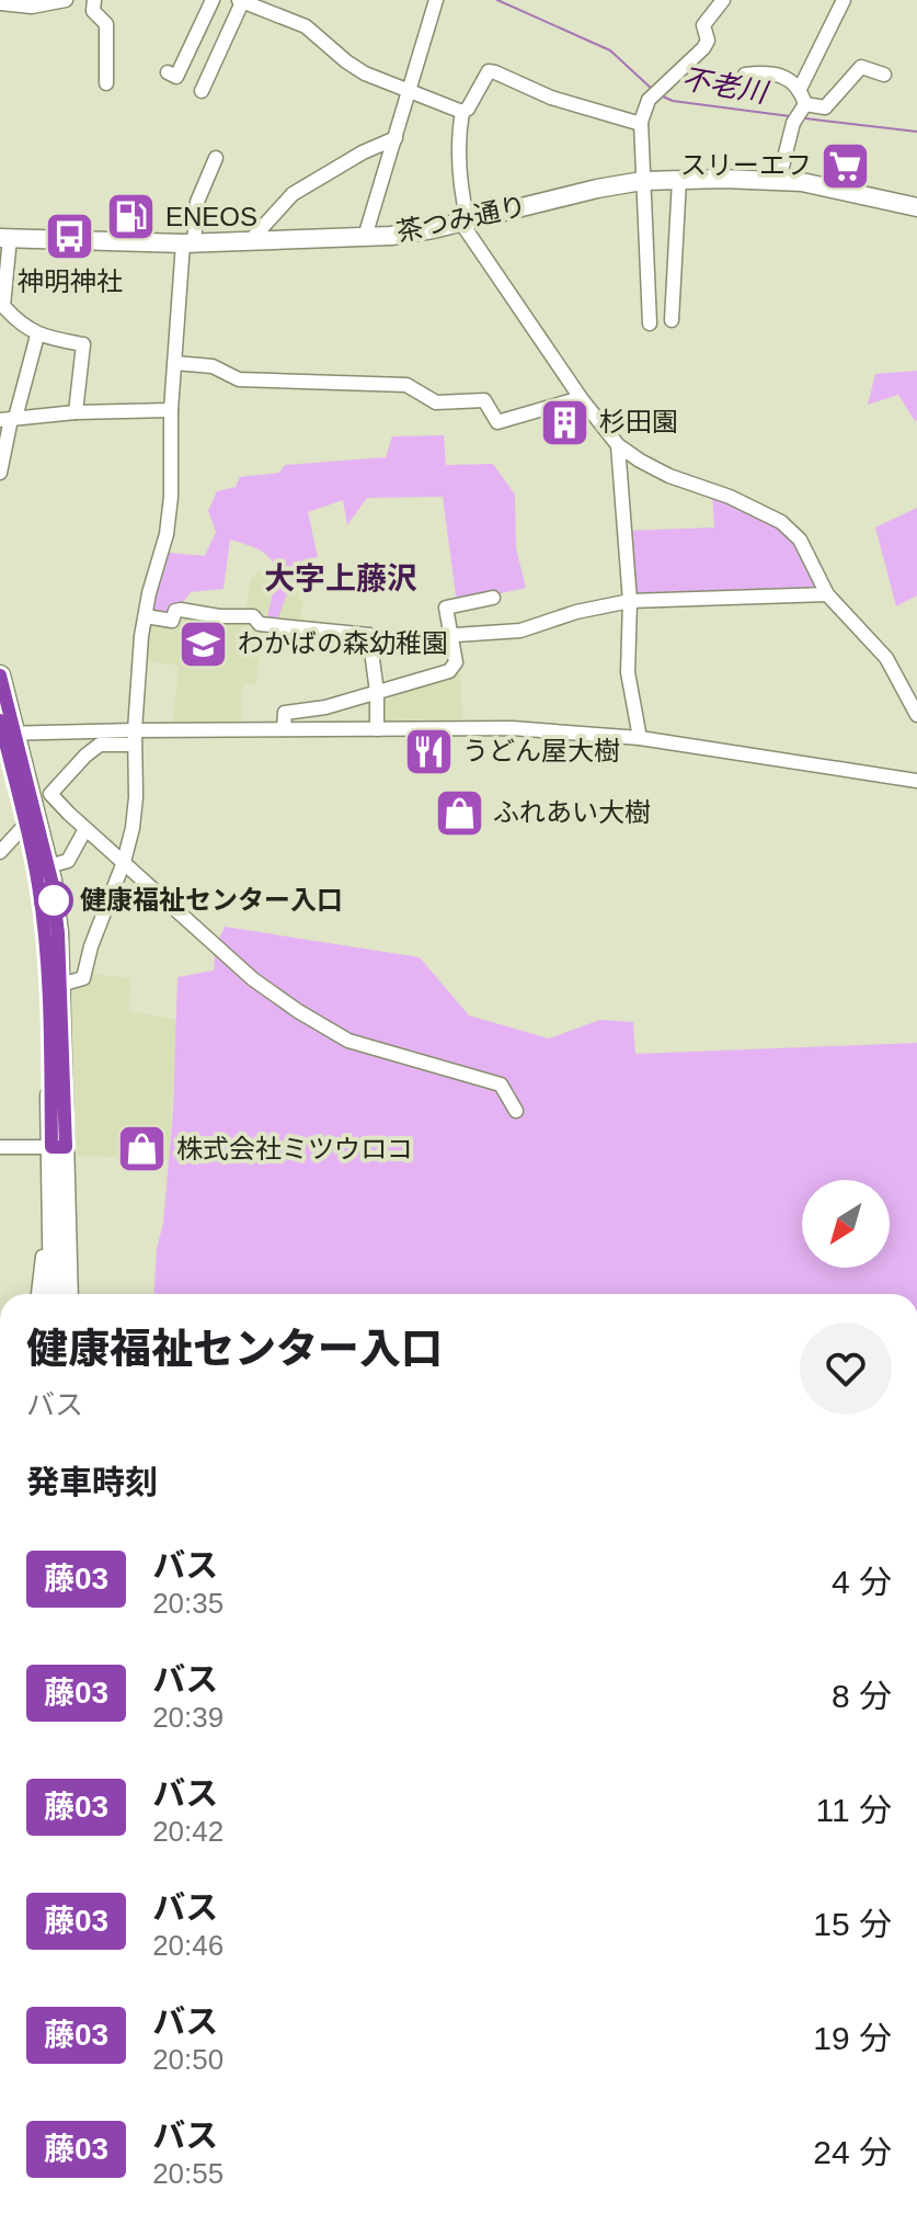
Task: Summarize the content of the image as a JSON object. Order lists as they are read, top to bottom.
{
  "streets": {
    "main road": ["茶つみ通り"]
  },
  "districts": ["大字上藤沢"],
  "water": ["不老川"],
  "places": {
    "supermarket": ["スリーエフ"],
    "fuel station": ["ENEOS"],
    "bus stop": ["神明神社"],
    "building": ["杉田園"],
    "school or university": ["わかばの森幼稚園"],
    "restaurant": ["うどん屋大樹"],
    "shop": ["ふれあい大樹", "株式会社ミツウロコ"],
    "other": ["健康福祉センター入口"]
  },
  "lines": ["bus line 藤03"],
  "north": "bottom left",
  "page": {
    "heading": [
      ["健康福祉センター入口", "バス"],
      "発車時刻"
    ],
    "list": [
      {
        "mark": "藤03",
        "name": "バス",
        "note": "20:35",
        "value": "4 分"
      },
      {
        "mark": "藤03",
        "name": "バス",
        "note": "20:39",
        "value": "8 分"
      },
      {
        "mark": "藤03",
        "name": "バス",
        "note": "20:42",
        "value": "11 分"
      },
      {
        "mark": "藤03",
        "name": "バス",
        "note": "20:46",
        "value": "15 分"
      },
      {
        "mark": "藤03",
        "name": "バス",
        "note": "20:50",
        "value": "19 分"
      },
      {
        "mark": "藤03",
        "name": "バス",
        "note": "20:55",
        "value": "24 分"
      }
    ]
  }
}
